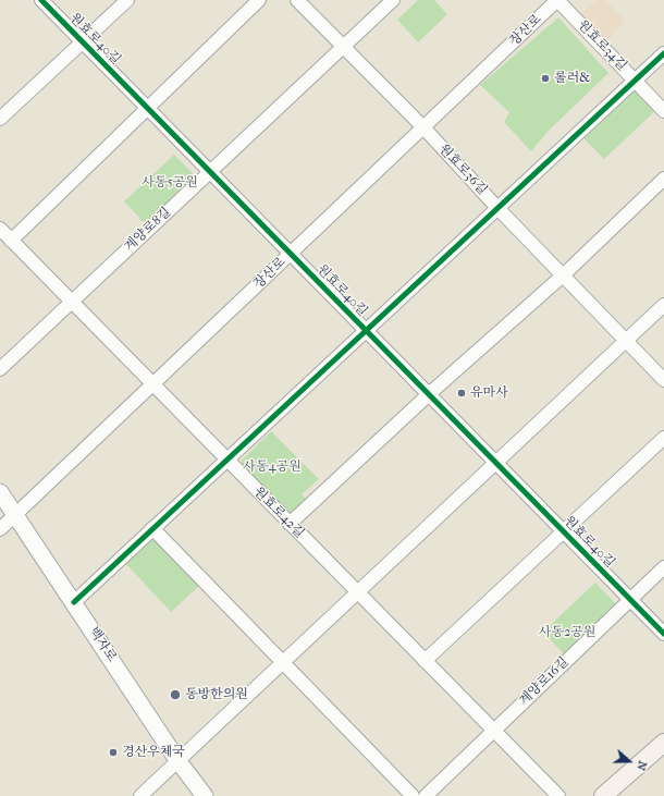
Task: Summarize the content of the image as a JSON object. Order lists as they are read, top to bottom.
{
  "streets": {
    "street": [
      "장산로",
      "원효로40길",
      "원효로34길",
      "원효로36길",
      "계양로8길",
      "원효로42길",
      "백자로",
      "계양로16길"
    ]
  },
  "crossings": [
    ["장산로", "원효로40길"],
    ["장산로", "원효로34길"],
    ["장산로", "원효로36길"],
    ["장산로", "원효로42길"],
    ["장산로", "백자로"],
    ["원효로40길", "계양로8길"],
    ["원효로40길", "원효로42길"],
    ["원효로40길", "계양로16길"],
    ["원효로36길", "계양로8길"],
    ["계양로8길", "원효로42길"],
    ["원효로42길", "계양로16길"]
  ],
  "parks": ["사동5공원", "사동4공원", "사동2공원"],
  "places": [
    "롤러&",
    "유마사",
    "동방한의원",
    "경산우체국"
  ],
  "north": "right"
}
